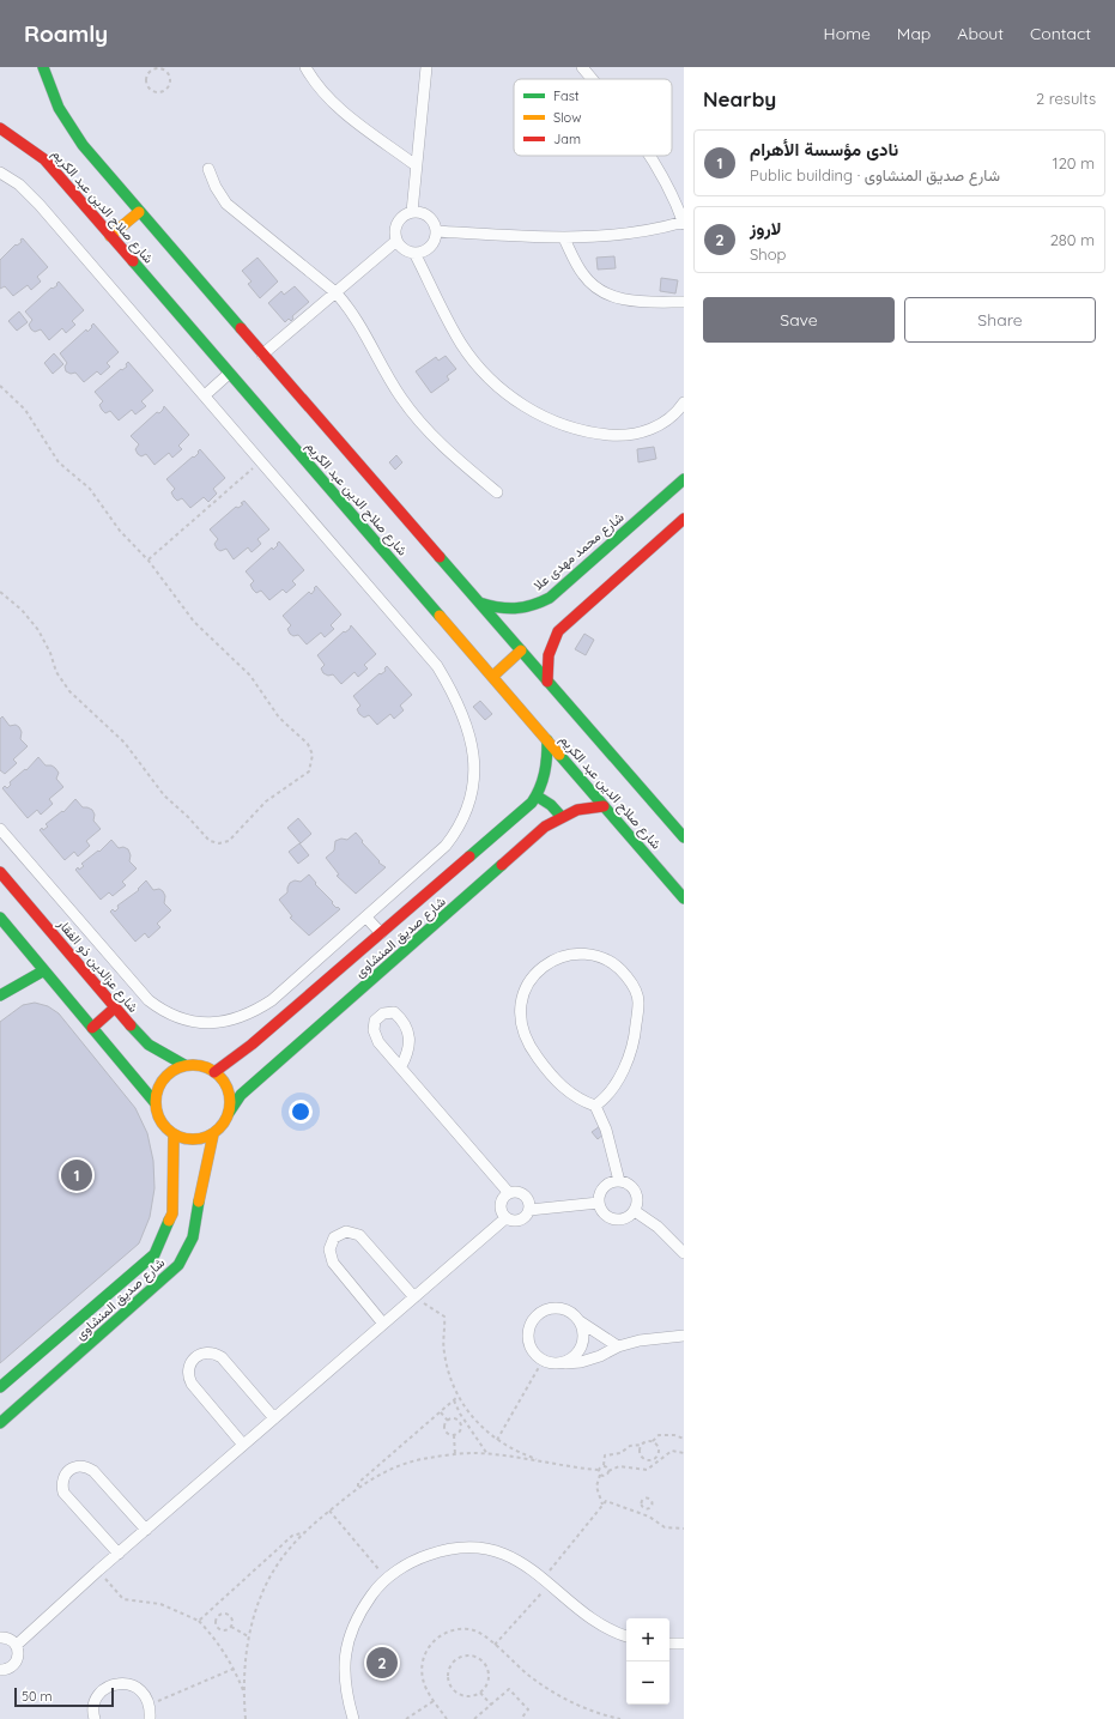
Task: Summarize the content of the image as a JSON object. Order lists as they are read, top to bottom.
{
  "streets": {
    "street": [
      "شارع صلاح الدين عبد الكريم",
      "شارع محمد مهدى علا",
      "شارع صديق المنشاوى",
      "شارع عزالدين ذو الفقار"
    ]
  },
  "crossings": [
    ["شارع صلاح الدين عبد الكريم", "شارع محمد مهدى علا"],
    ["شارع صلاح الدين عبد الكريم", "شارع صديق المنشاوى"],
    ["شارع صديق المنشاوى", "شارع عزالدين ذو الفقار"]
  ],
  "legend": ["Fast", "Slow", "Jam"],
  "scale_bar": "50 m",
  "page": {
    "header": "Roamly",
    "nav": [
      "Home",
      "Map",
      "About",
      "Contact"
    ],
    "heading": ["Nearby", "2 results"],
    "list": [
      {
        "mark": "1",
        "name": "نادى مؤسسة الأهرام",
        "note": "Public building · شارع صديق المنشاوى",
        "value": "120 m"
      },
      {
        "mark": "2",
        "name": "لاروز",
        "note": "Shop",
        "value": "280 m"
      }
    ],
    "buttons": ["Save", "Share"],
    "pins": ["1", "2"],
    "map_buttons": ["+", "−"],
    "scale": "50 m"
  }
}
